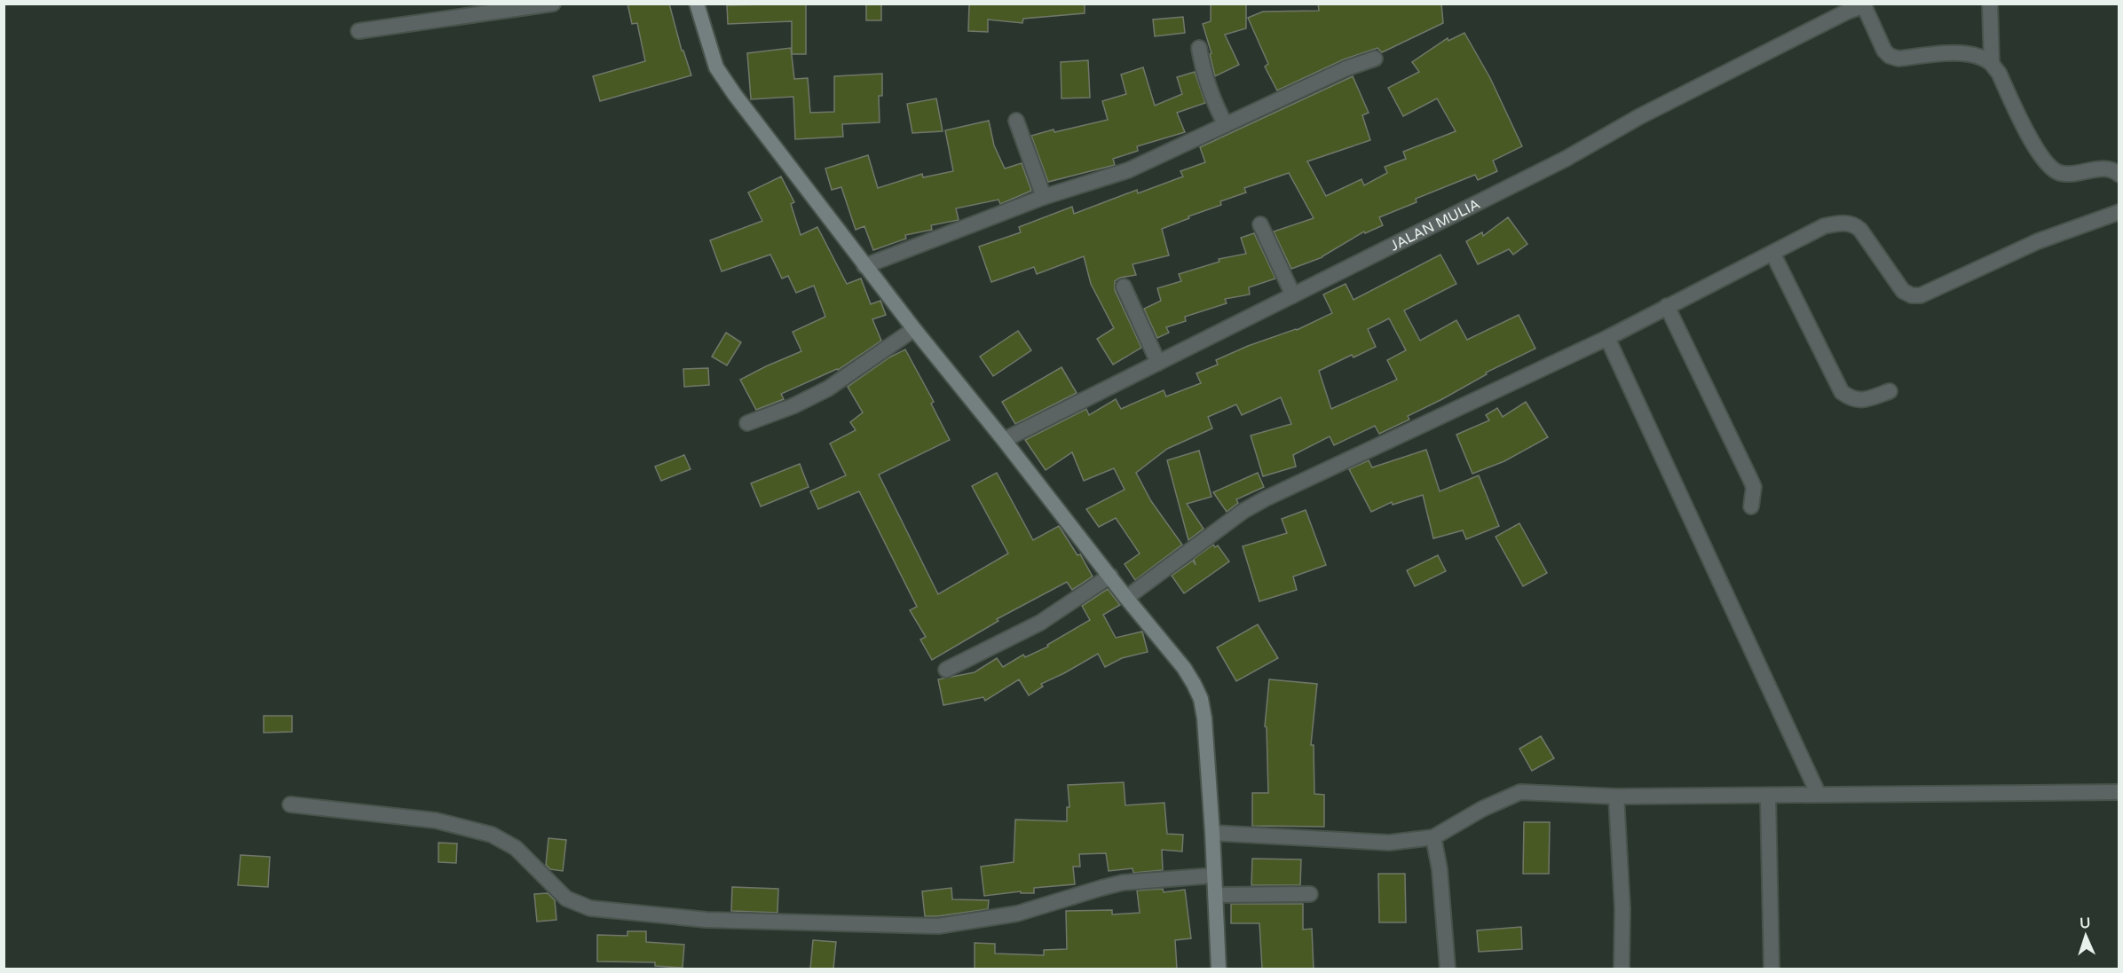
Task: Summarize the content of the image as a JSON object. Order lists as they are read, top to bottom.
{
  "streets": {
    "street": ["JALAN MULIA"]
  },
  "north": "top"
}
